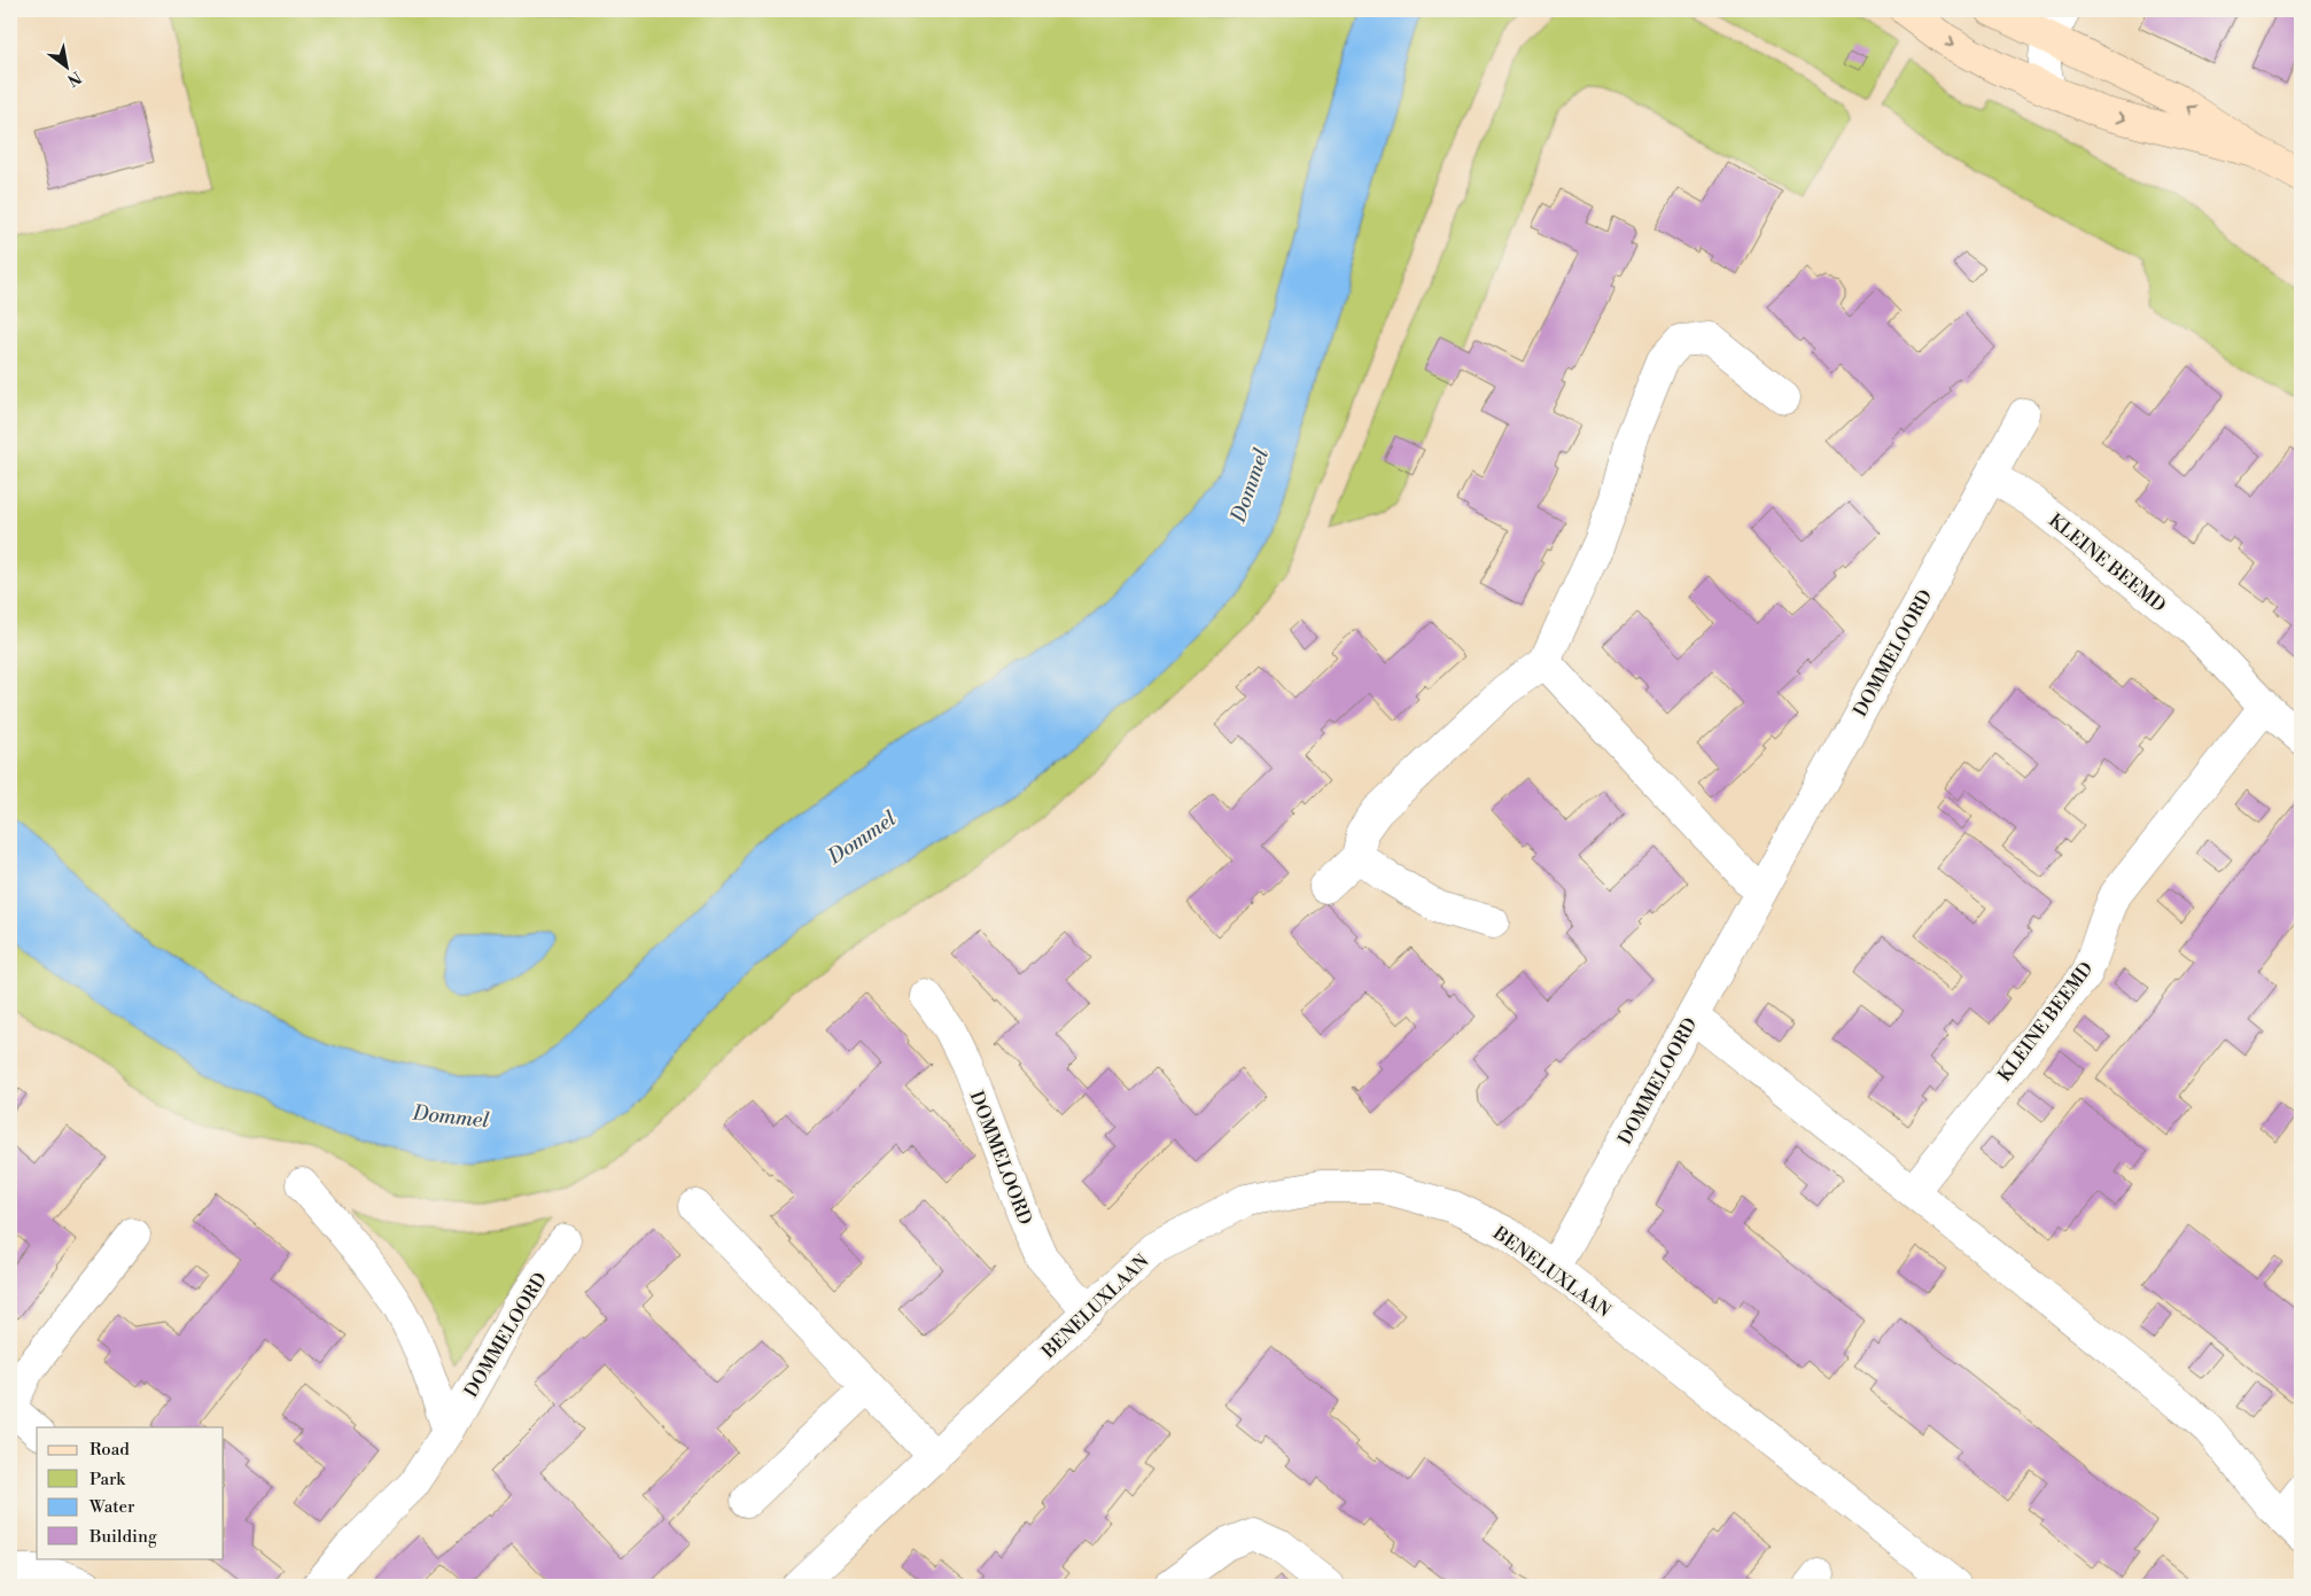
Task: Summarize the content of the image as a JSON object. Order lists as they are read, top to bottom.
{
  "streets": {
    "street": ["KLEINE BEEMD", "DOMMELOORD", "BENELUXLAAN"]
  },
  "crossings": [
    ["KLEINE BEEMD", "DOMMELOORD"],
    ["DOMMELOORD", "BENELUXLAAN"]
  ],
  "water": ["Dommel"],
  "legend": [
    "Road",
    "Park",
    "Water",
    "Building"
  ],
  "north": "bottom right"
}
